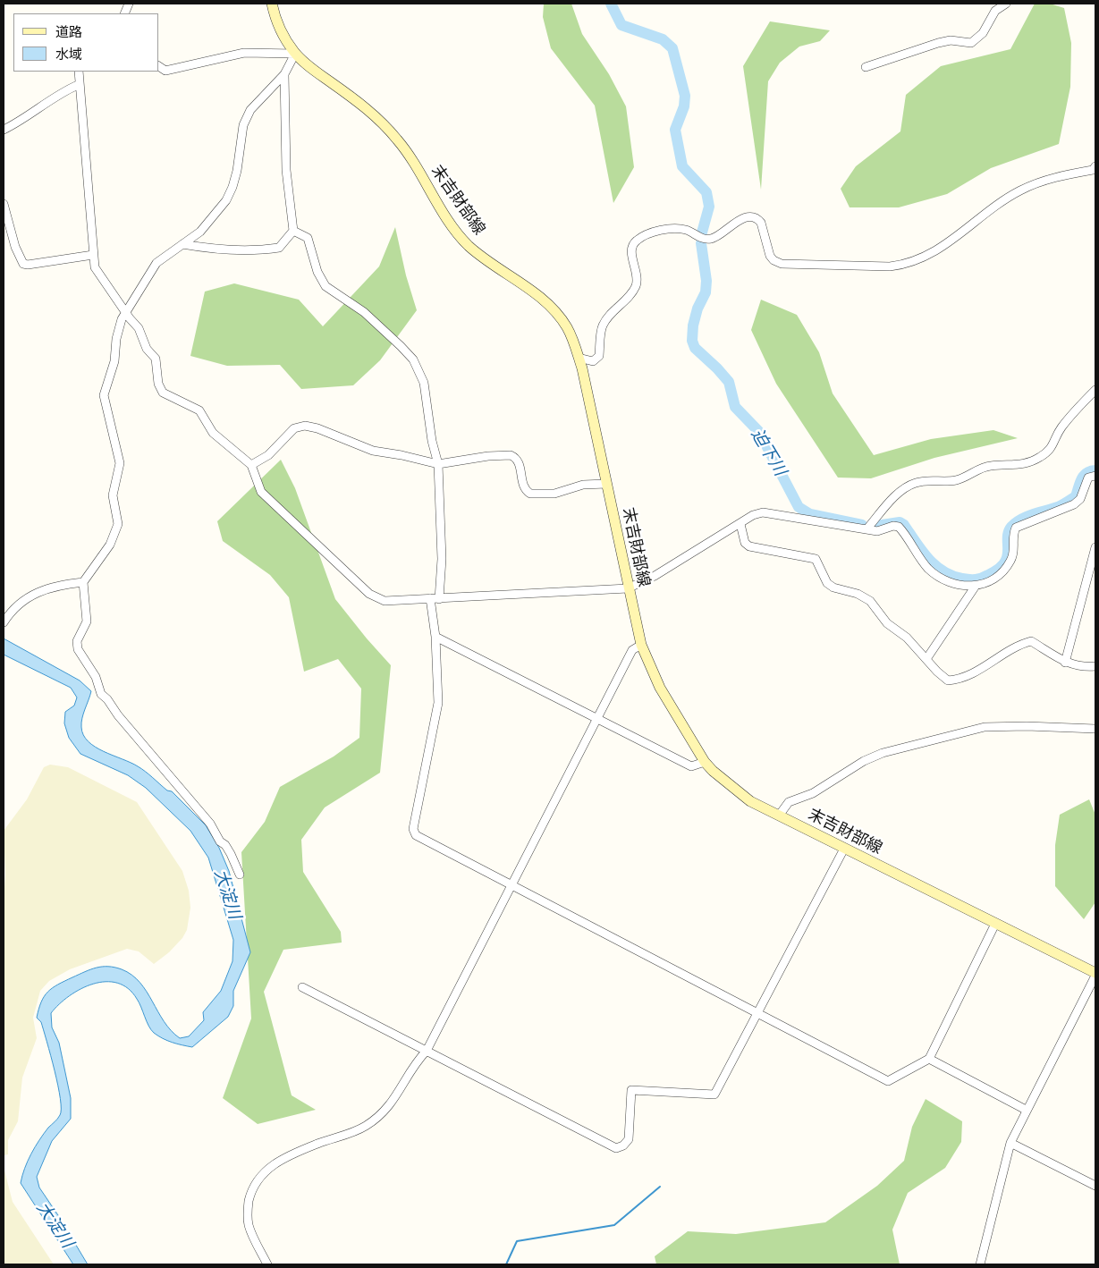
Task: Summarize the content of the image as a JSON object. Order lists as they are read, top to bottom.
{
  "streets": {
    "main road": ["末吉財部線"]
  },
  "water": ["迫下川", "大淀川"],
  "legend": ["道路", "水域"]
}
